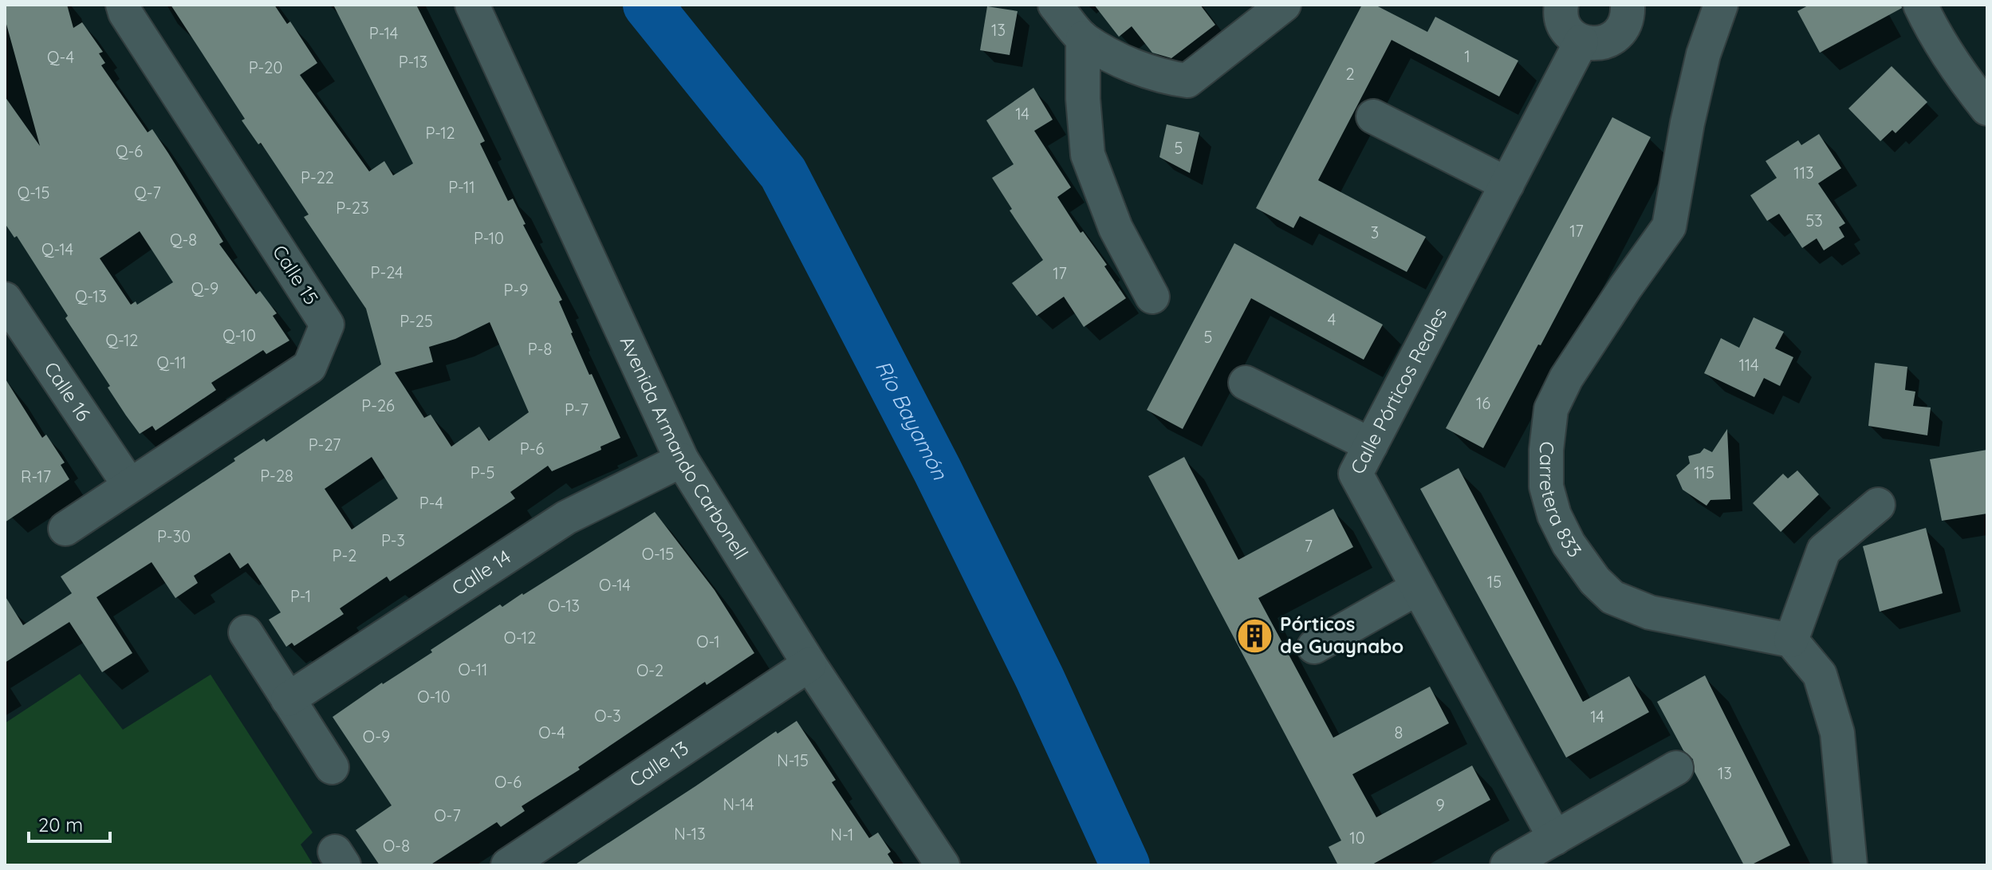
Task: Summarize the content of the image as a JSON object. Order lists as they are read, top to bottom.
{
  "streets": {
    "street": [
      "Calle 15",
      "Calle Pórticos Reales",
      "Calle 16",
      "Avenida Armando Carbonell",
      "Carretera 833",
      "Calle 14",
      "Calle 13"
    ]
  },
  "crossings": [
    ["Calle 15", "Calle 16"],
    ["Avenida Armando Carbonell", "Calle 14"],
    ["Avenida Armando Carbonell", "Calle 13"]
  ],
  "water": ["Río Bayamón"],
  "places": {
    "building": ["Pórticos de Guaynabo"]
  },
  "house_numbers": [
    "13",
    "P-14",
    "1",
    "Q-4",
    "P-13",
    "P-20",
    "2",
    "14",
    "P-12",
    "5",
    "Q-6",
    "113",
    "P-22",
    "P-11",
    "Q-15",
    "Q-7",
    "P-23",
    "53",
    "17",
    "3",
    "P-10",
    "Q-8",
    "Q-14",
    "P-24",
    "17",
    "Q-9",
    "P-9",
    "Q-13",
    "4",
    "P-25",
    "Q-10",
    "5",
    "Q-12",
    "P-8",
    "Q-11",
    "114",
    "16",
    "P-26",
    "P-7",
    "P-27",
    "P-6",
    "P-5",
    "115",
    "P-28",
    "R-17",
    "P-4",
    "P-30",
    "P-3",
    "7",
    "O-15",
    "P-2",
    "15",
    "O-14",
    "P-1",
    "O-13",
    "O-12",
    "O-1",
    "O-11",
    "O-2",
    "O-10",
    "O-3",
    "14",
    "O-4",
    "8",
    "O-9",
    "N-15",
    "13",
    "O-6",
    "N-14",
    "9",
    "O-7",
    "N-13",
    "N-1",
    "10",
    "O-8"
  ],
  "scale_bar": "20 m"
}
